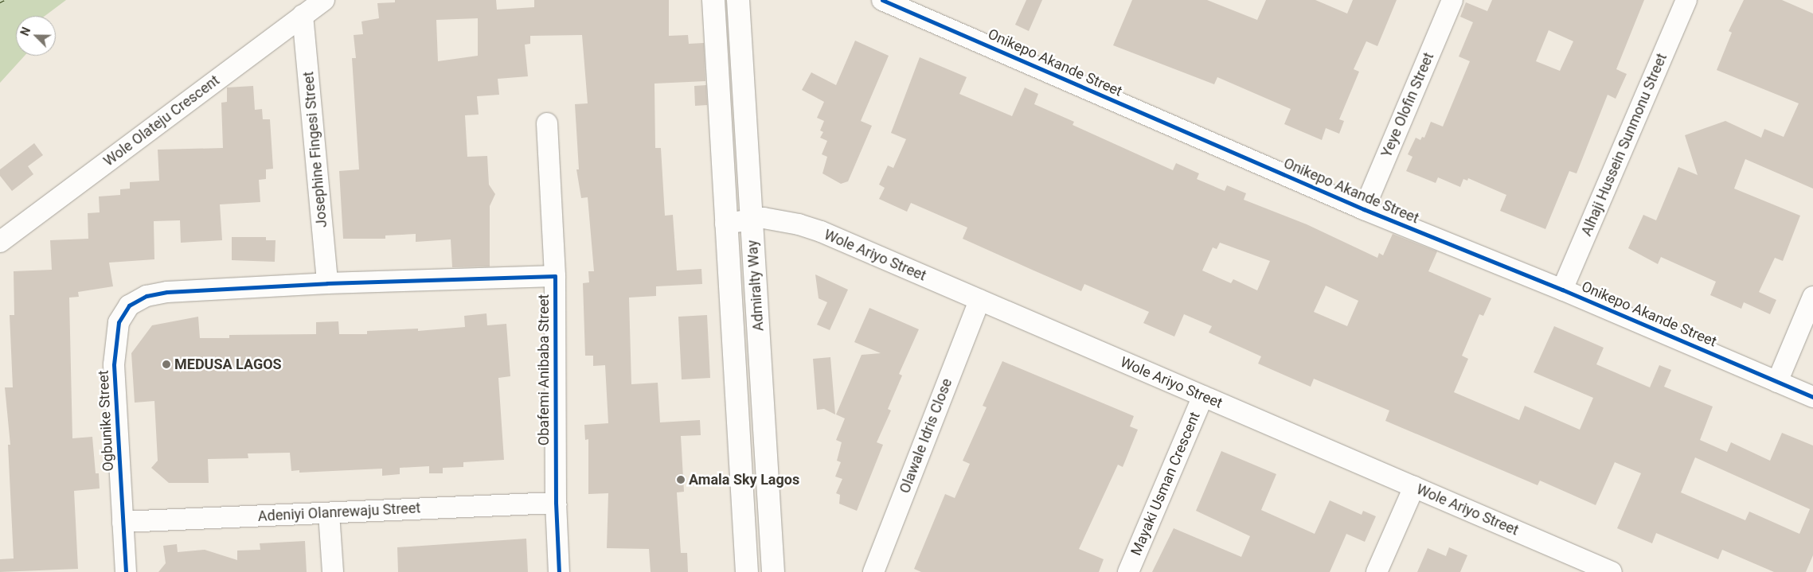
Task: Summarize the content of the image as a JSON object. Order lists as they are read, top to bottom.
{
  "streets": {
    "main road": ["Admiralty Way"],
    "street": [
      "Onikepo Akande Street",
      "Yeye Olofin Street",
      "Wole Olateju Crescent",
      "Alhaji Hussein Sunmonu Street",
      "Josephine Fingesi Street",
      "Wole Ariyo Street",
      "Obafemi Anibaba Street",
      "Ogbunike Street",
      "Olawale Idris Close",
      "Mayaki Usman Crescent",
      "Adeniyi Olanrewaju Street"
    ]
  },
  "crossings": [
    ["Onikepo Akande Street", "Yeye Olofin Street"],
    ["Onikepo Akande Street", "Alhaji Hussein Sunmonu Street"],
    ["Wole Olateju Crescent", "Josephine Fingesi Street"],
    ["Josephine Fingesi Street", "Obafemi Anibaba Street"],
    ["Josephine Fingesi Street", "Ogbunike Street"],
    ["Wole Ariyo Street", "Admiralty Way"],
    ["Wole Ariyo Street", "Olawale Idris Close"],
    ["Wole Ariyo Street", "Mayaki Usman Crescent"],
    ["Obafemi Anibaba Street", "Ogbunike Street"],
    ["Obafemi Anibaba Street", "Adeniyi Olanrewaju Street"],
    ["Ogbunike Street", "Adeniyi Olanrewaju Street"]
  ],
  "places": ["MEDUSA LAGOS", "Amala Sky Lagos"],
  "north": "top left"
}
